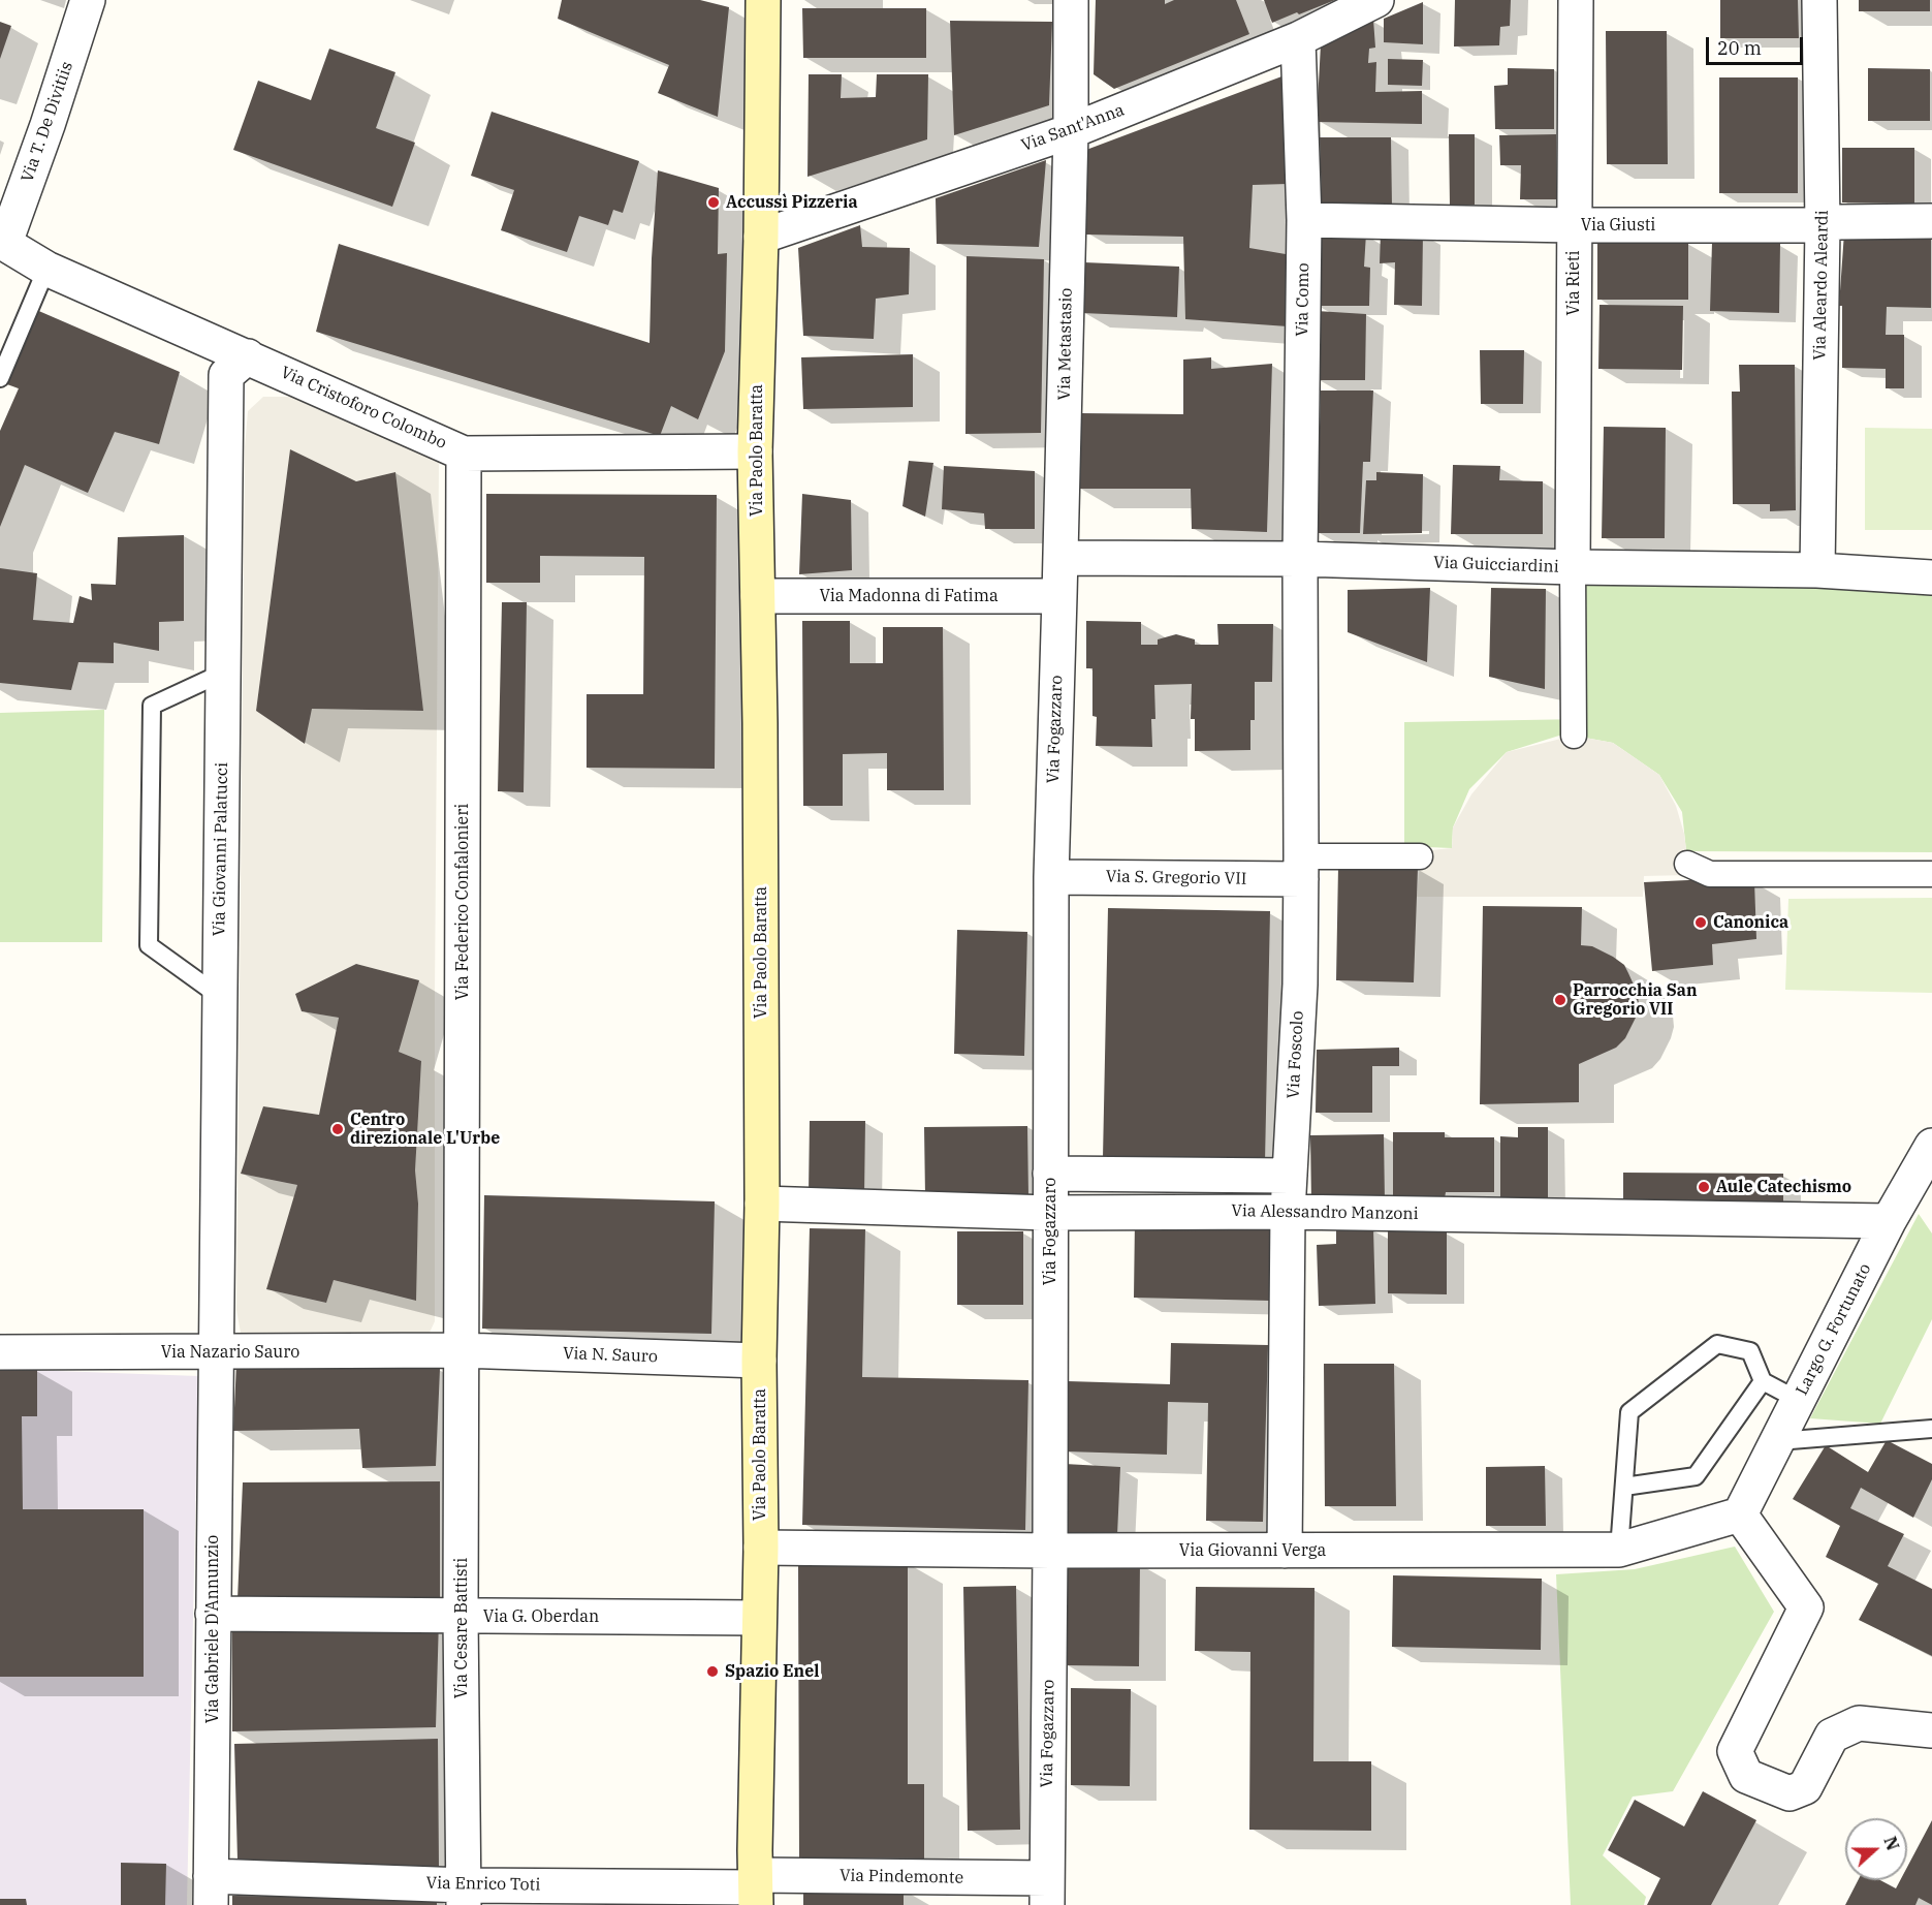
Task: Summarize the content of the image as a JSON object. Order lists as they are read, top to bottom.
{
  "streets": {
    "main road": ["Via Paolo Baratta"],
    "street": [
      "Via T. De Divitiis",
      "Via Sant'Anna",
      "Via Giusti",
      "Via Rieti",
      "Via Aleardo Aleardi",
      "Via Como",
      "Via Metastasio",
      "Via Cristoforo Colombo",
      "Via Guicciardini",
      "Via Madonna di Fatima",
      "Via Fogazzaro",
      "Via Giovanni Palatucci",
      "Via S. Gregorio VII",
      "Via Federico Confalonieri",
      "Via Foscolo",
      "Via Alessandro Manzoni",
      "Largo G. Fortunato",
      "Via Nazario Sauro",
      "Via N. Sauro",
      "Via Giovanni Verga",
      "Via G. Oberdan",
      "Via Cesare Battisti",
      "Via Gabriele D'Annunzio",
      "Via Pindemonte",
      "Via Enrico Toti"
    ]
  },
  "crossings": [
    ["Via T. De Divitiis", "Via Cristoforo Colombo"],
    ["Via Sant'Anna", "Via Como"],
    ["Via Sant'Anna", "Via Metastasio"],
    ["Via Sant'Anna", "Via Paolo Baratta"],
    ["Via Giusti", "Via Rieti"],
    ["Via Giusti", "Via Aleardo Aleardi"],
    ["Via Giusti", "Via Como"],
    ["Via Rieti", "Via Guicciardini"],
    ["Via Aleardo Aleardi", "Via Guicciardini"],
    ["Via Como", "Via Guicciardini"],
    ["Via Como", "Via Foscolo"],
    ["Via Metastasio", "Via Guicciardini"],
    ["Via Metastasio", "Via Fogazzaro"],
    ["Via Cristoforo Colombo", "Via Paolo Baratta"],
    ["Via Cristoforo Colombo", "Via Giovanni Palatucci"],
    ["Via Cristoforo Colombo", "Via Federico Confalonieri"],
    ["Via Paolo Baratta", "Via Madonna di Fatima"],
    ["Via Paolo Baratta", "Via Alessandro Manzoni"],
    ["Via Paolo Baratta", "Via N. Sauro"],
    ["Via Paolo Baratta", "Via Giovanni Verga"],
    ["Via Paolo Baratta", "Via G. Oberdan"],
    ["Via Paolo Baratta", "Via Pindemonte"],
    ["Via Paolo Baratta", "Via Enrico Toti"],
    ["Via Guicciardini", "Via Fogazzaro"],
    ["Via Guicciardini", "Via Foscolo"],
    ["Via Madonna di Fatima", "Via Fogazzaro"],
    ["Via Fogazzaro", "Via S. Gregorio VII"],
    ["Via Fogazzaro", "Via Alessandro Manzoni"],
    ["Via Fogazzaro", "Via Giovanni Verga"],
    ["Via Fogazzaro", "Via Pindemonte"],
    ["Via Giovanni Palatucci", "Via Nazario Sauro"],
    ["Via Giovanni Palatucci", "Via Gabriele D'Annunzio"],
    ["Via S. Gregorio VII", "Via Foscolo"],
    ["Via Federico Confalonieri", "Via Nazario Sauro"],
    ["Via Federico Confalonieri", "Via N. Sauro"],
    ["Via Federico Confalonieri", "Via Cesare Battisti"],
    ["Via Foscolo", "Via Alessandro Manzoni"],
    ["Via Foscolo", "Via Giovanni Verga"],
    ["Via Alessandro Manzoni", "Largo G. Fortunato"],
    ["Largo G. Fortunato", "Via Giovanni Verga"],
    ["Via Nazario Sauro", "Via N. Sauro"],
    ["Via Nazario Sauro", "Via Cesare Battisti"],
    ["Via Nazario Sauro", "Via Gabriele D'Annunzio"],
    ["Via N. Sauro", "Via Cesare Battisti"],
    ["Via G. Oberdan", "Via Cesare Battisti"],
    ["Via G. Oberdan", "Via Gabriele D'Annunzio"],
    ["Via Cesare Battisti", "Via Enrico Toti"],
    ["Via Gabriele D'Annunzio", "Via Enrico Toti"],
    ["Via Pindemonte", "Via Enrico Toti"]
  ],
  "places": [
    "Accussì Pizzeria",
    "Canonica",
    "Parrocchia San Gregorio VII",
    "Centro direzionale L'Urbe",
    "Aule Catechismo",
    "Spazio Enel"
  ],
  "scale_bar": "20 m",
  "north": "right"
}
